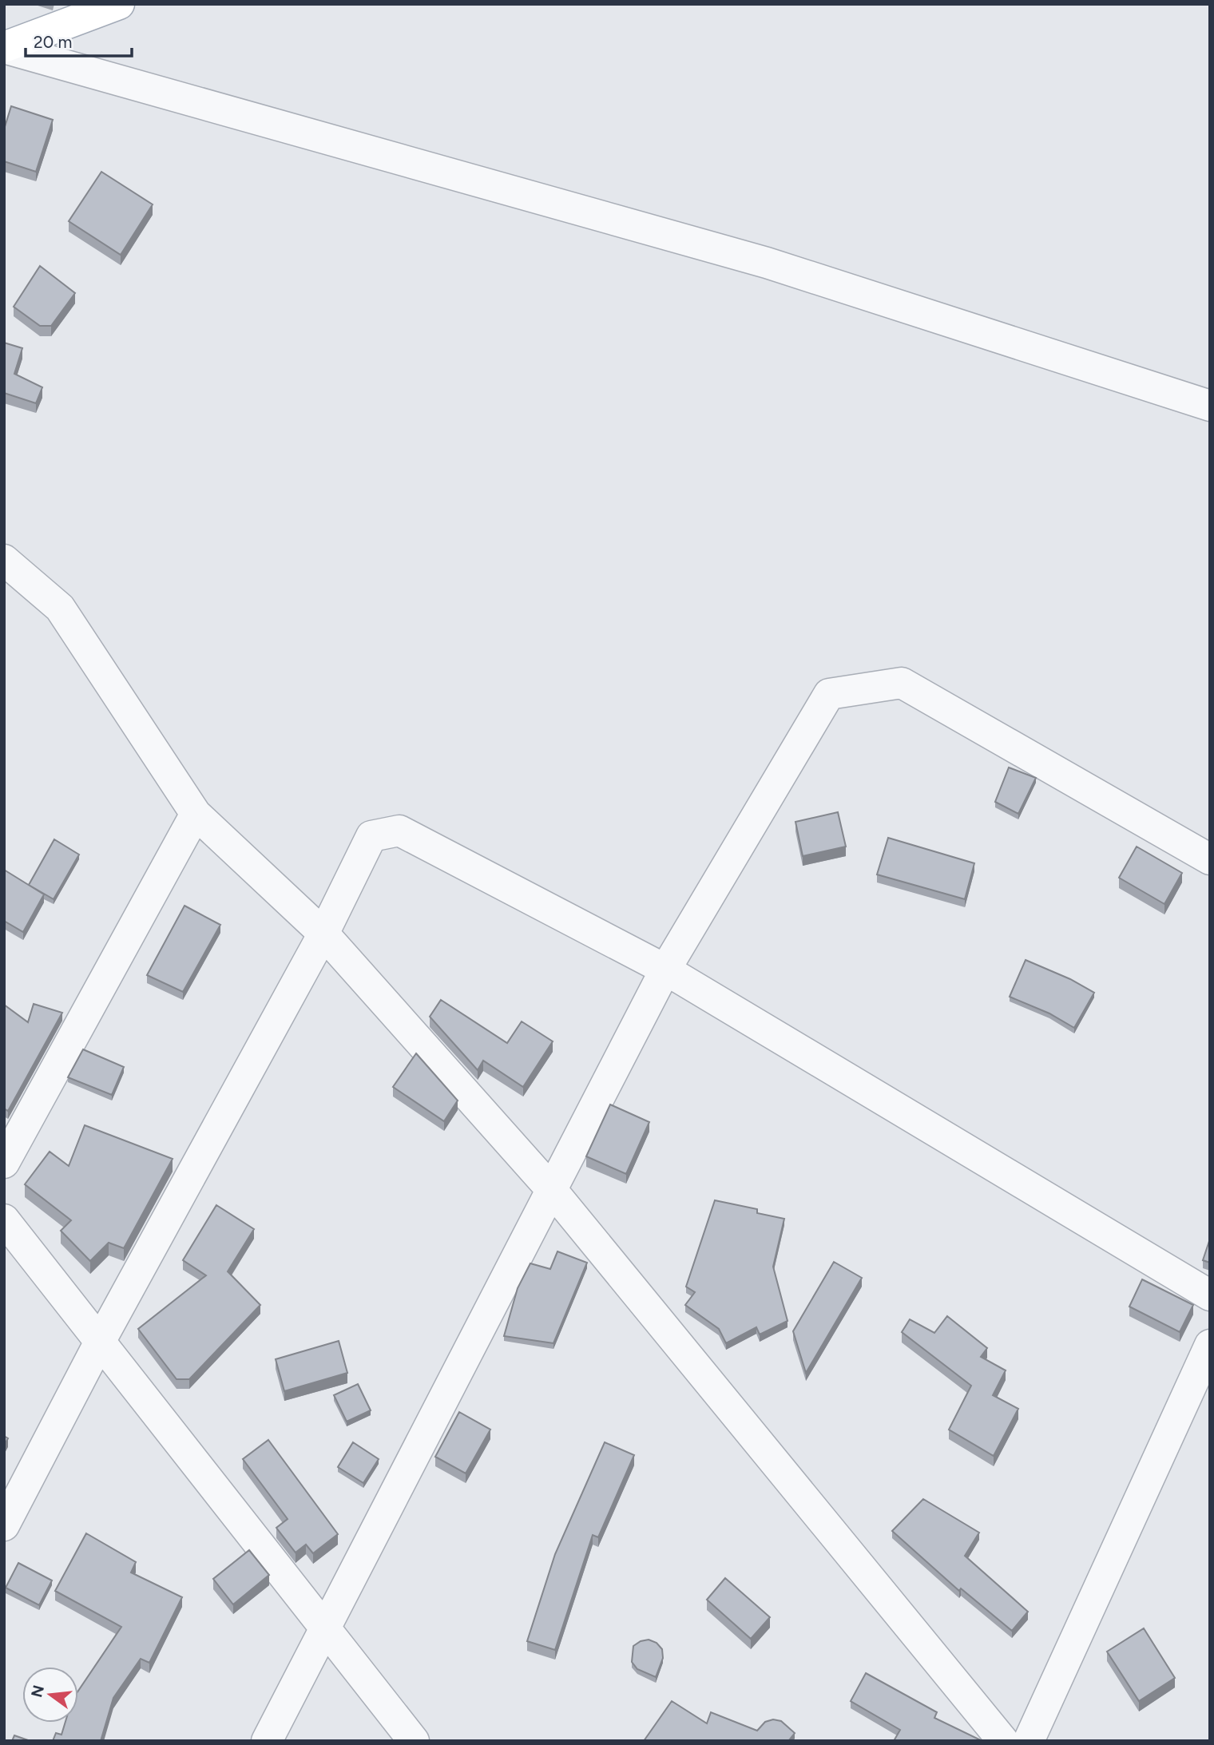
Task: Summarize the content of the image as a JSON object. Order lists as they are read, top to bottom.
{
  "scale_bar": "20 m",
  "north": "left"
}
